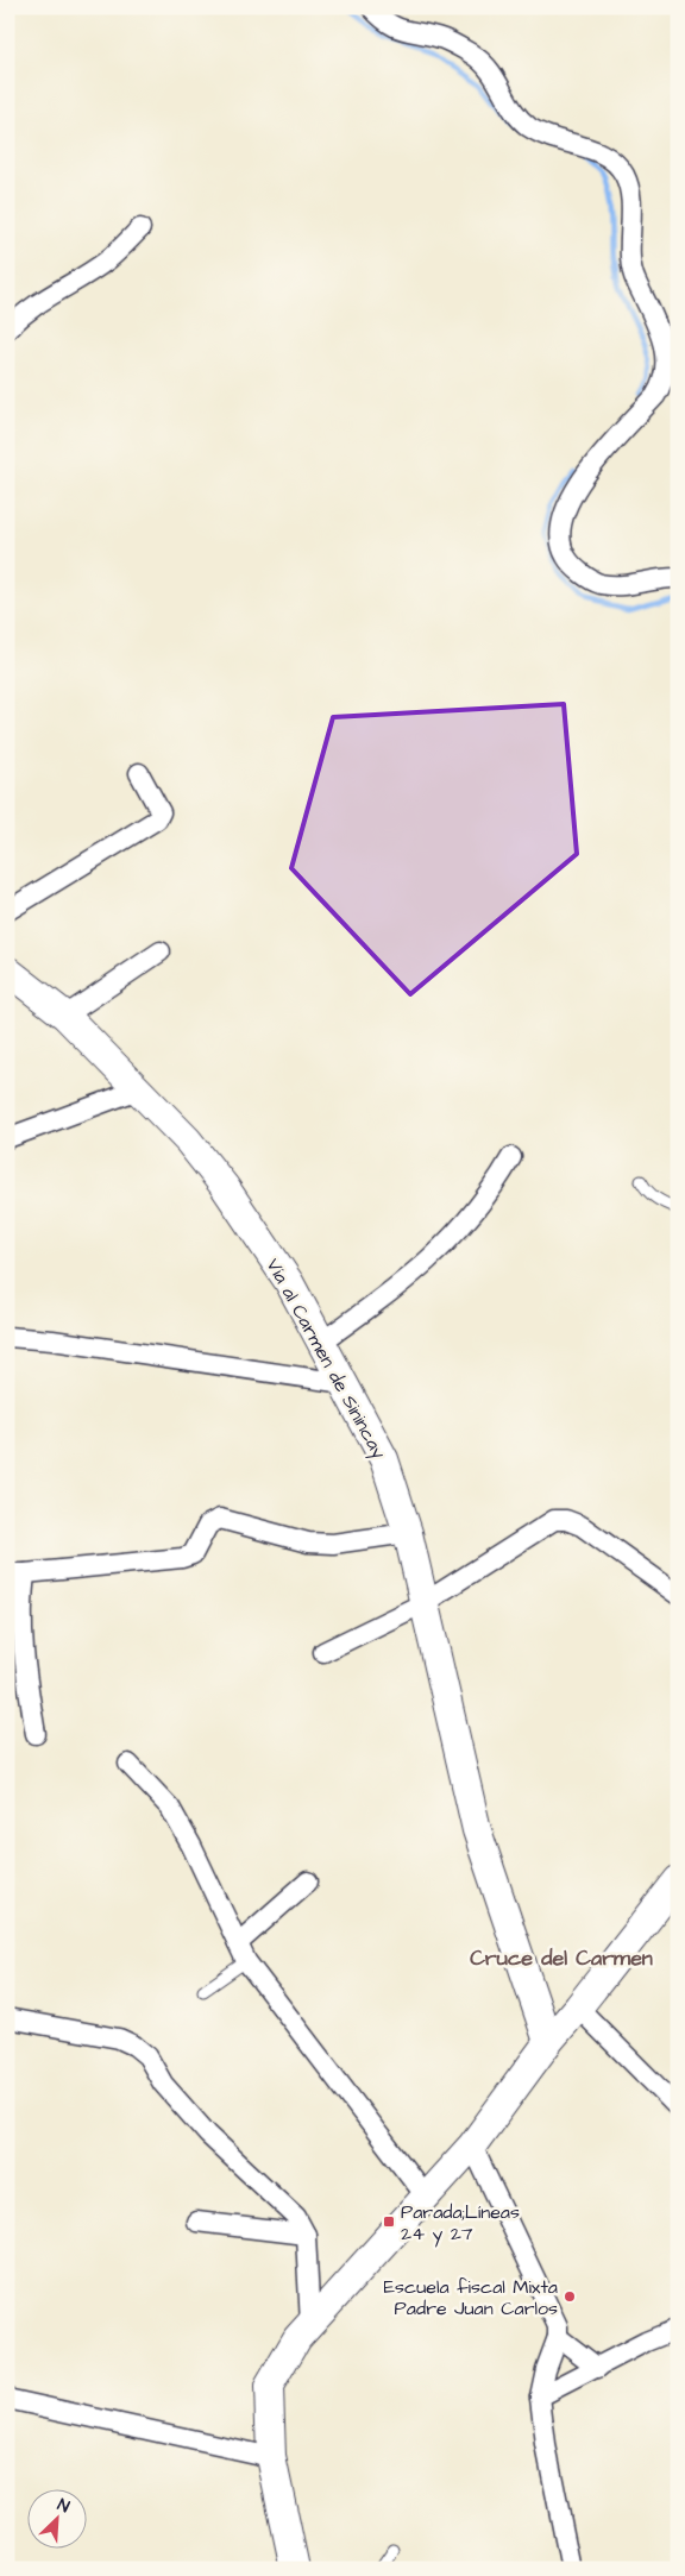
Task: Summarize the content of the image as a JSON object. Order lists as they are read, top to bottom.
{
  "streets": {
    "street": ["Vía al Carmen de Sinincay"]
  },
  "districts": ["Cruce del Carmen"],
  "places": {
    "transit": ["Parada;Líneas 24 y 27"],
    "other": ["Escuela fiscal Mixta Padre Juan Carlos"]
  },
  "north": "top right"
}
